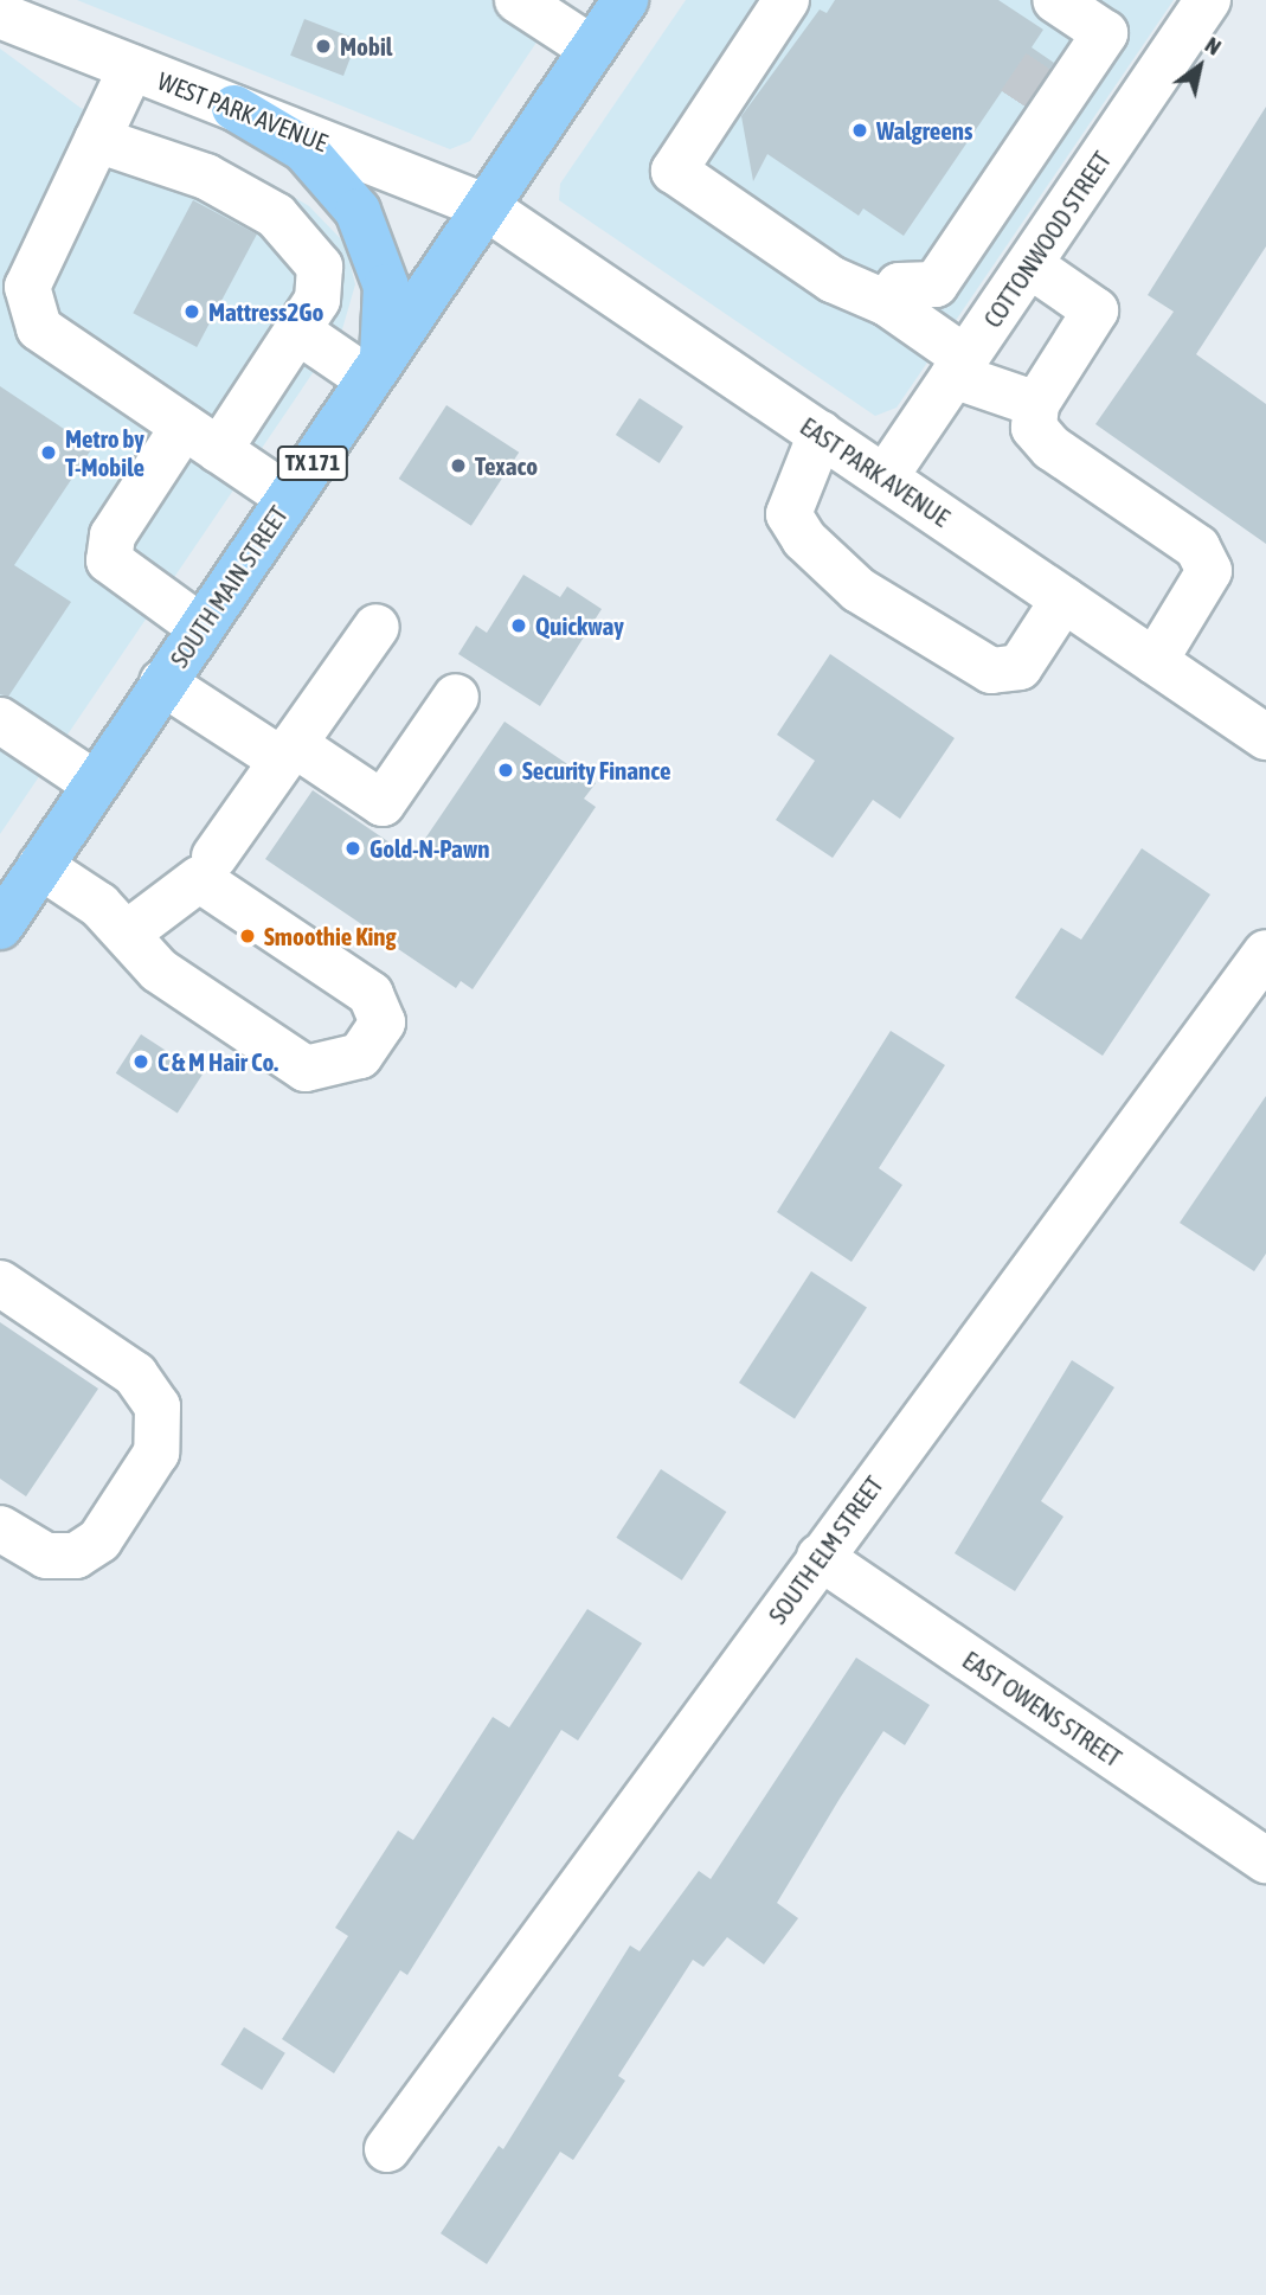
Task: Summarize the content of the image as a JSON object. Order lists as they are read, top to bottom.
{
  "streets": {
    "main road": ["TX 171", "SOUTH MAIN STREET"],
    "street": [
      "WEST PARK AVENUE",
      "COTTONWOOD STREET",
      "EAST PARK AVENUE",
      "SOUTH ELM STREET",
      "EAST OWENS STREET"
    ]
  },
  "crossings": [
    ["WEST PARK AVENUE", "EAST PARK AVENUE"],
    ["WEST PARK AVENUE", "SOUTH MAIN STREET"],
    ["COTTONWOOD STREET", "EAST PARK AVENUE"],
    ["EAST PARK AVENUE", "SOUTH MAIN STREET"],
    ["SOUTH ELM STREET", "EAST OWENS STREET"]
  ],
  "places": [
    "Mobil",
    "Walgreens",
    "Mattress2Go",
    "Metro by T-Mobile",
    "Texaco",
    "Quickway",
    "Security Finance",
    "Gold-N-Pawn",
    "Smoothie King",
    "C & M Hair Co."
  ],
  "north": "top right"
}
